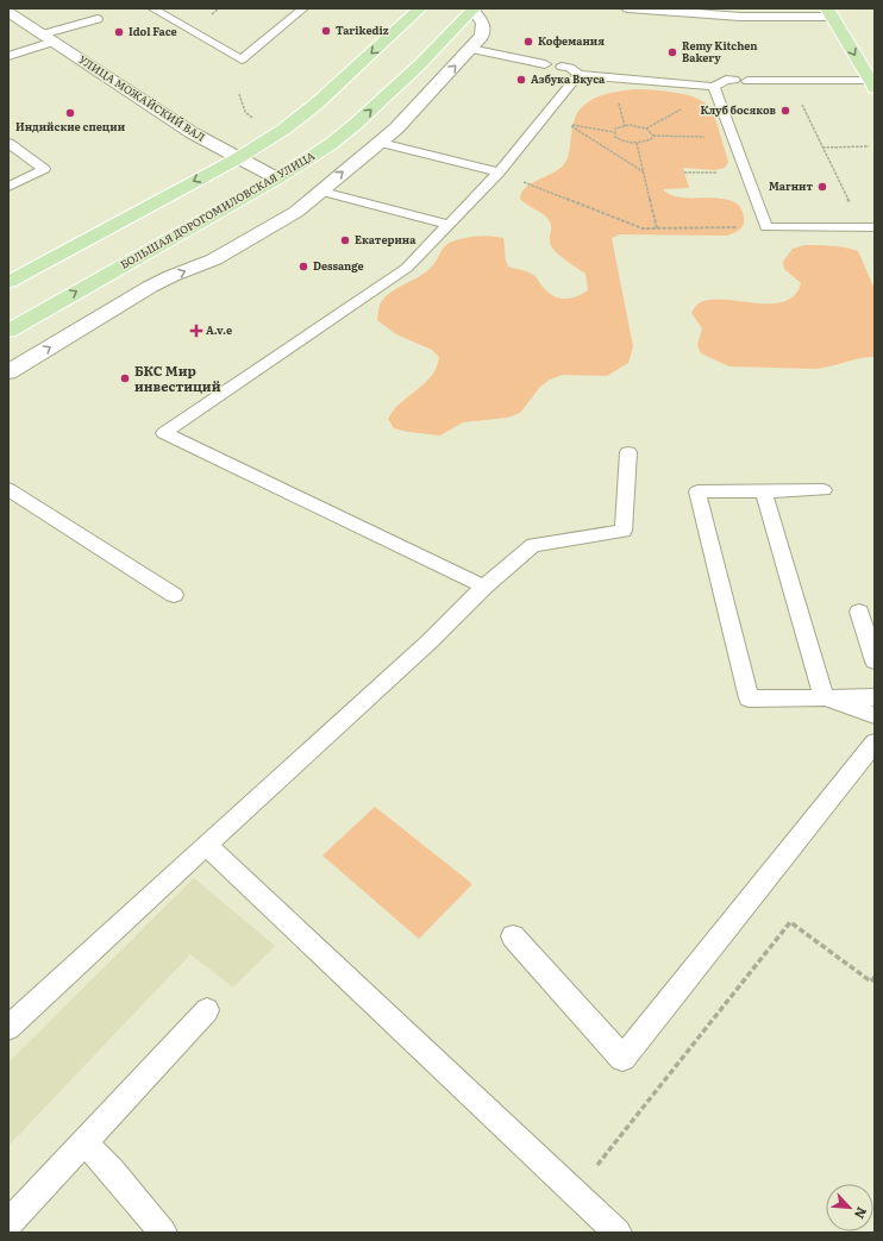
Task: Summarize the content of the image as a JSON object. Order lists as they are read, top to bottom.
{
  "streets": {
    "main road": ["БОЛЬШАЯ ДОРОГОМИЛОВСКАЯ УЛИЦА"],
    "street": ["УЛИЦА МОЖАЙСКИЙ ВАЛ"]
  },
  "crossings": [
    ["УЛИЦА МОЖАЙСКИЙ ВАЛ", "БОЛЬШАЯ ДОРОГОМИЛОВСКАЯ УЛИЦА"]
  ],
  "places": {
    "other": [
      "Tarikediz",
      "Idol Face",
      "Кофемания",
      "Remy Kitchen Bakery",
      "Азбука Вкуса",
      "Клуб босяков",
      "Индийские специи",
      "Магнит",
      "Екатерина",
      "Dessange",
      "БКС Мир инвестиций"
    ],
    "health": ["A.v.e"]
  },
  "north": "bottom right"
}
